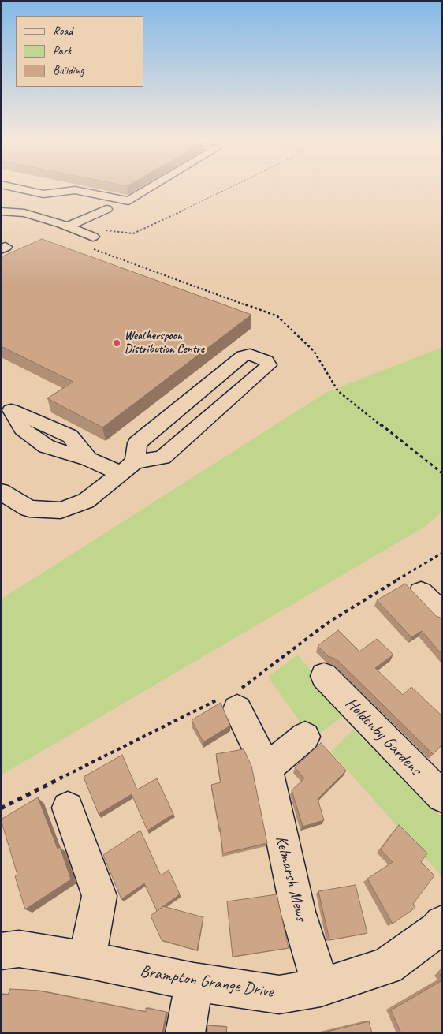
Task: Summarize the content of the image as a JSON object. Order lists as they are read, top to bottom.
{
  "streets": {
    "street": ["Holdenby Gardens", "Kelmarsh Mews", "Brampton Grange Drive"]
  },
  "crossings": [
    ["Kelmarsh Mews", "Brampton Grange Drive"]
  ],
  "places": ["Weatherspoon Distribution Centre"],
  "legend": ["Road", "Park", "Building"]
}
